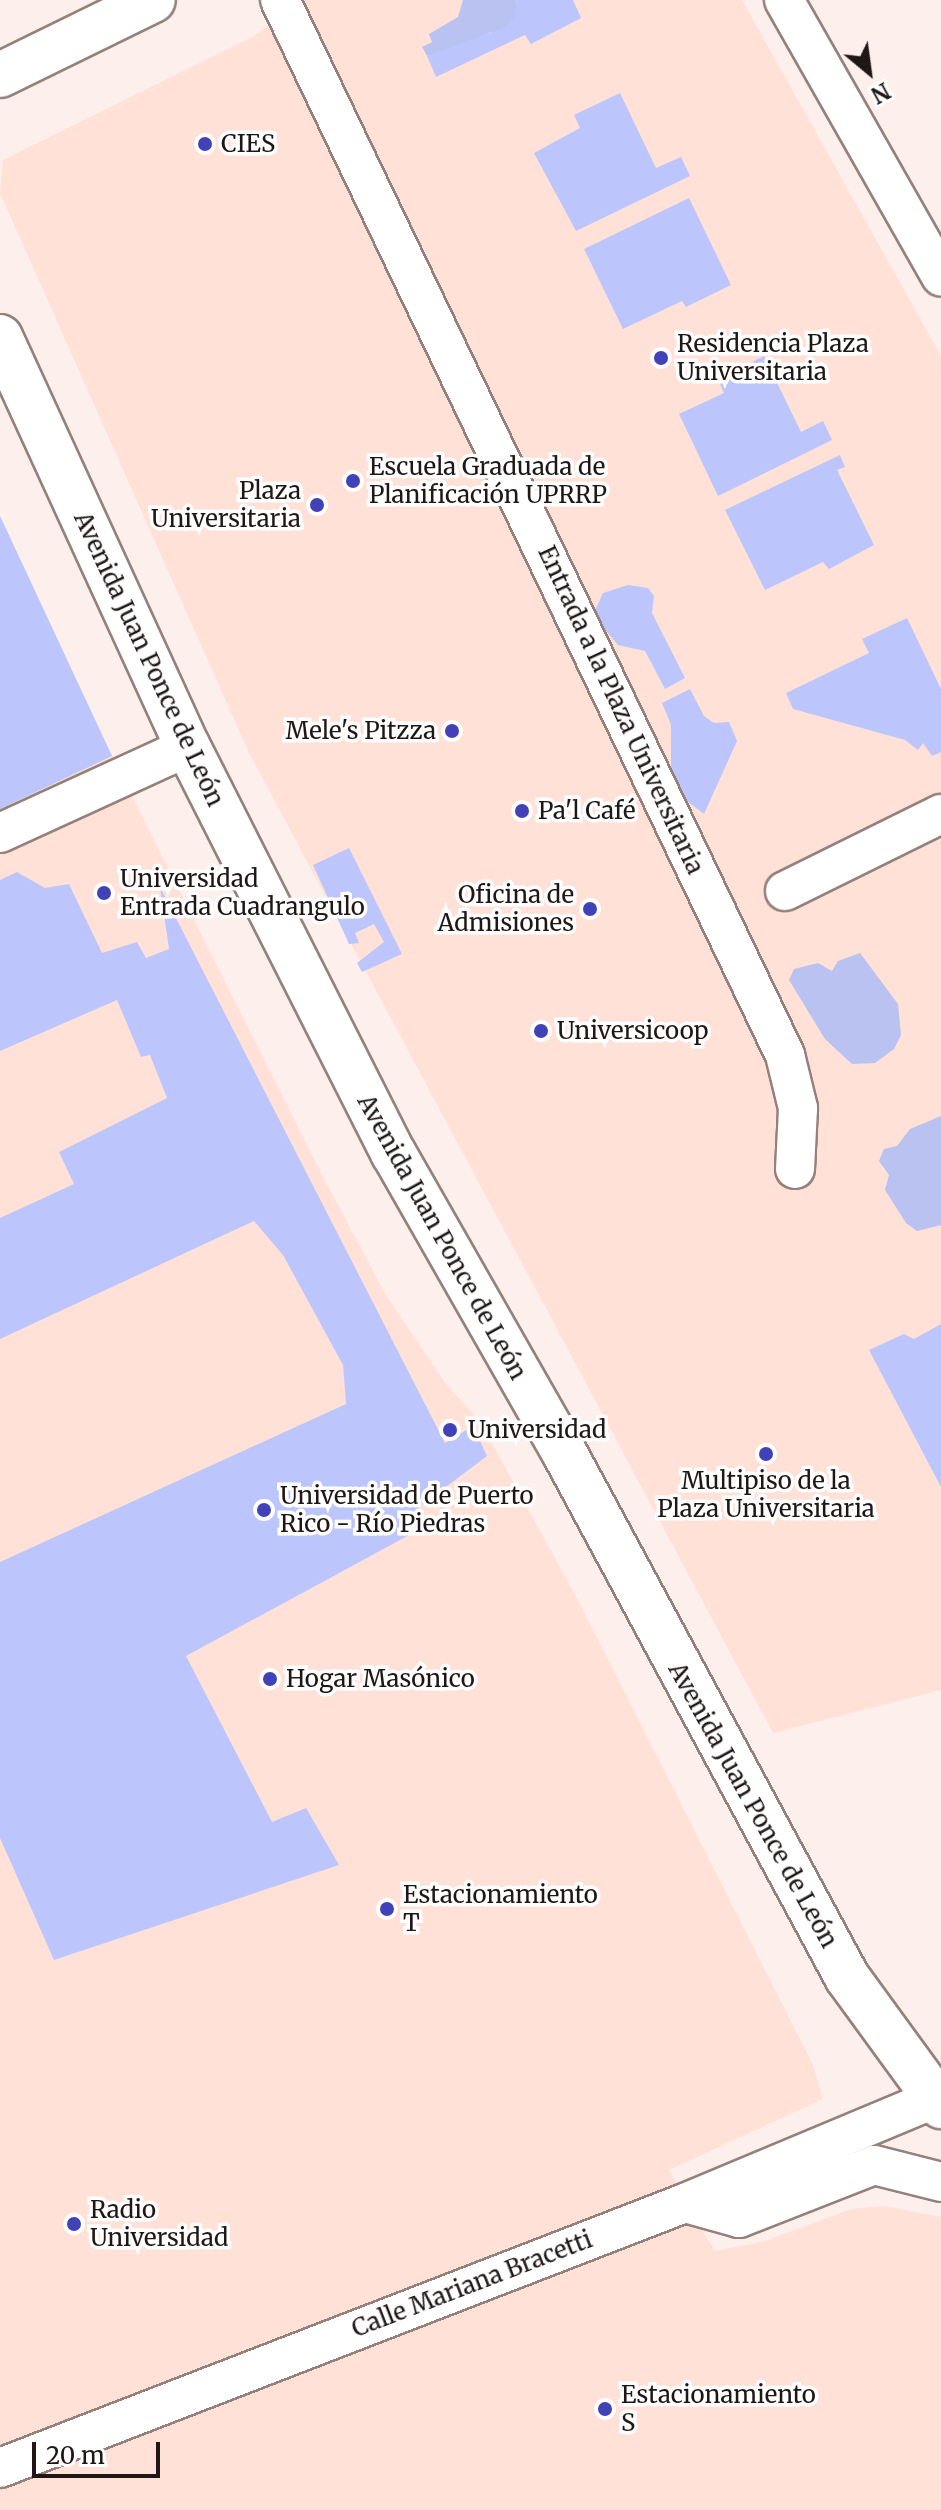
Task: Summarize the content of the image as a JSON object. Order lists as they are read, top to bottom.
{
  "streets": {
    "street": ["Avenida Juan Ponce de León", "Entrada a la Plaza Universitaria", "Calle Mariana Bracetti"]
  },
  "crossings": [
    ["Avenida Juan Ponce de León", "Calle Mariana Bracetti"]
  ],
  "places": [
    "CIES",
    "Residencia Plaza Universitaria",
    "Escuela Graduada de Planificación UPRRP",
    "Plaza Universitaria",
    "Mele's Pitzza",
    "Pa'l Café",
    "Universidad Entrada Cuadrangulo",
    "Oficina de Admisiones",
    "Universicoop",
    "Universidad",
    "Multipiso de la Plaza Universitaria",
    "Universidad de Puerto Rico - Río Piedras",
    "Hogar Masónico",
    "Estacionamiento T",
    "Radio Universidad",
    "Estacionamiento S"
  ],
  "scale_bar": "20 m",
  "north": "bottom right"
}
